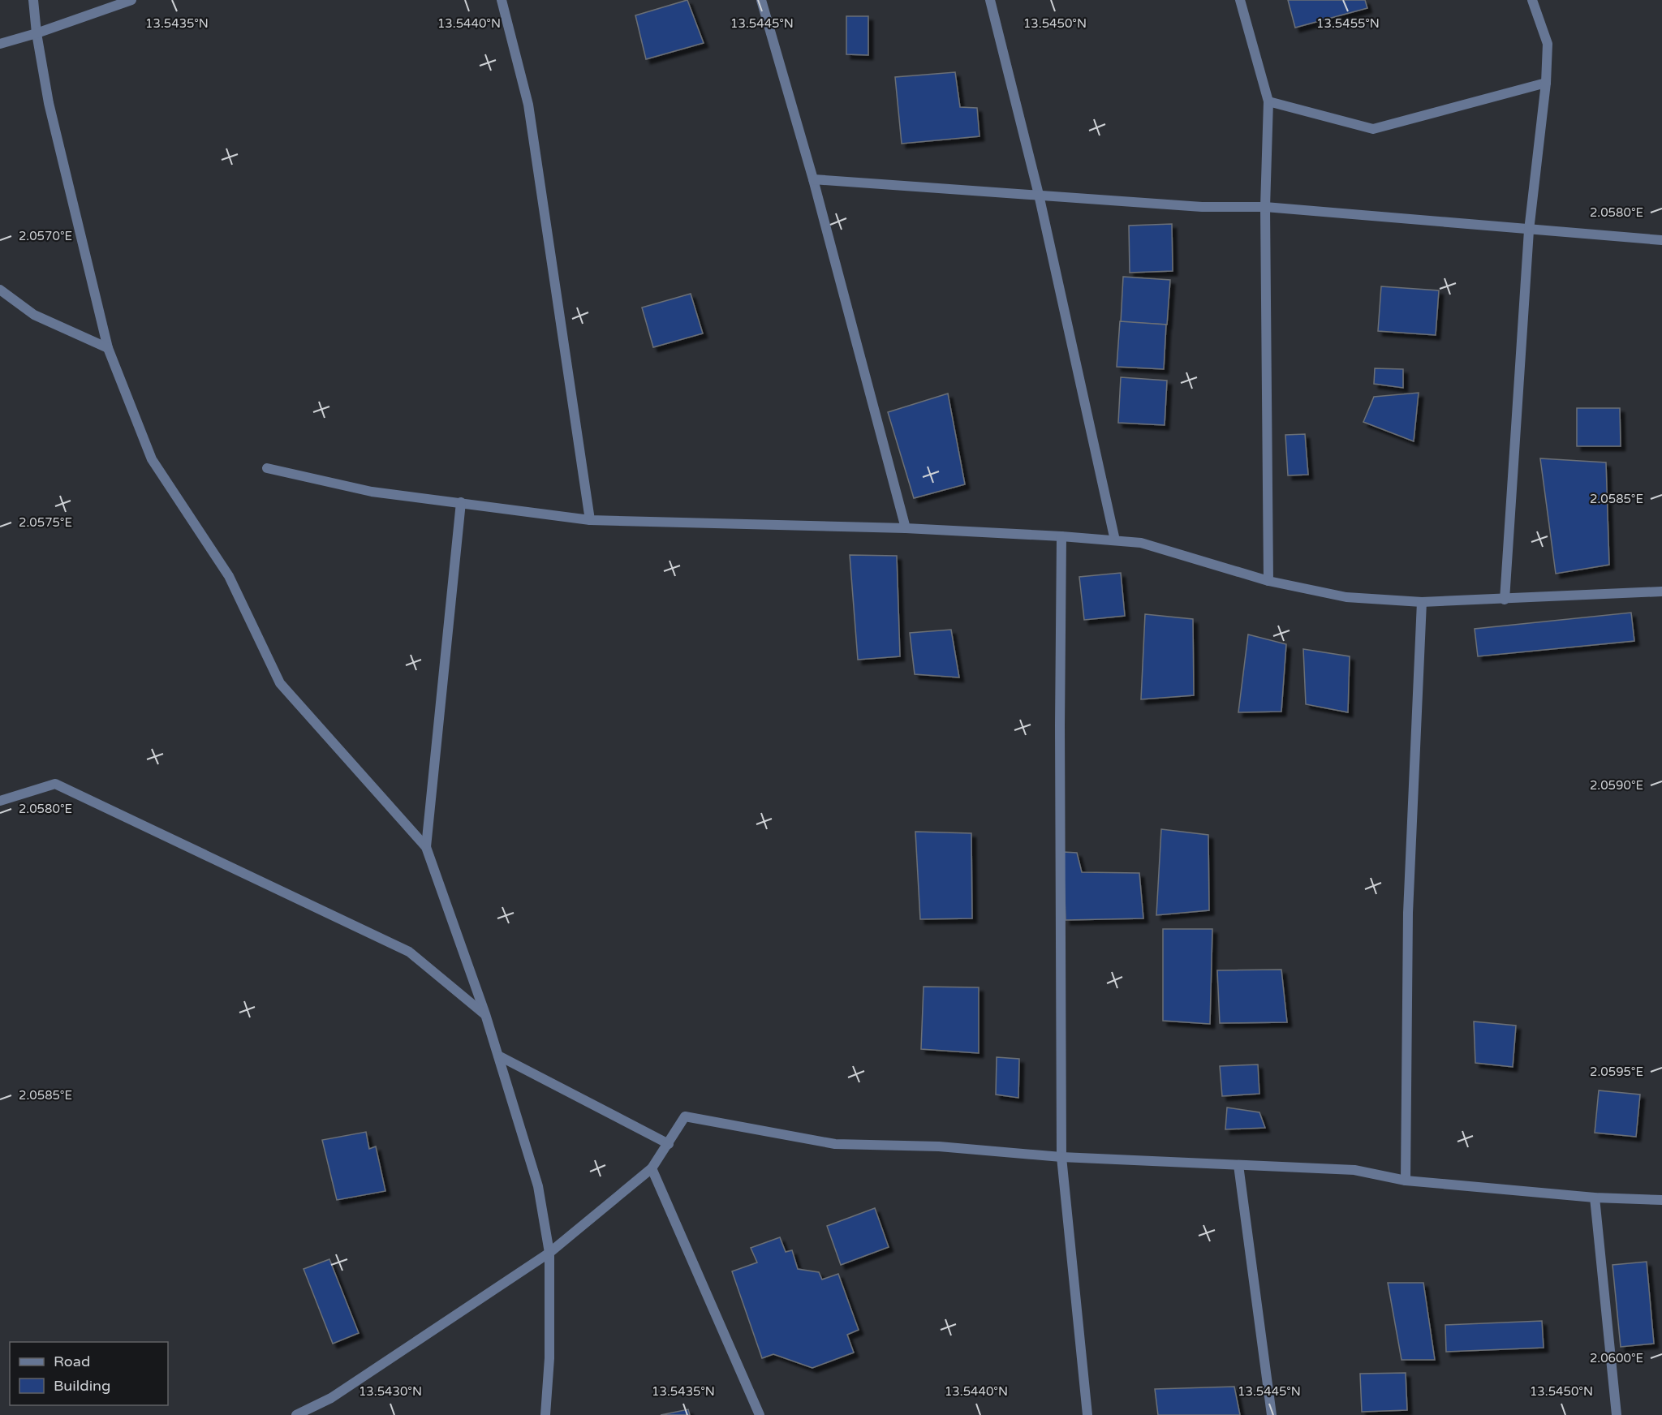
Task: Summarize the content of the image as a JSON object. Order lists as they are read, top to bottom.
{
  "legend": ["Road", "Building"],
  "coordinates": [
    "13.5455°N",
    "13.5435°N",
    "13.5440°N",
    "13.5445°N",
    "13.5450°N",
    "2.0580°E",
    "2.0570°E",
    "2.0585°E",
    "2.0575°E",
    "2.0590°E",
    "2.0595°E",
    "2.0600°E",
    "13.5430°N"
  ]
}
